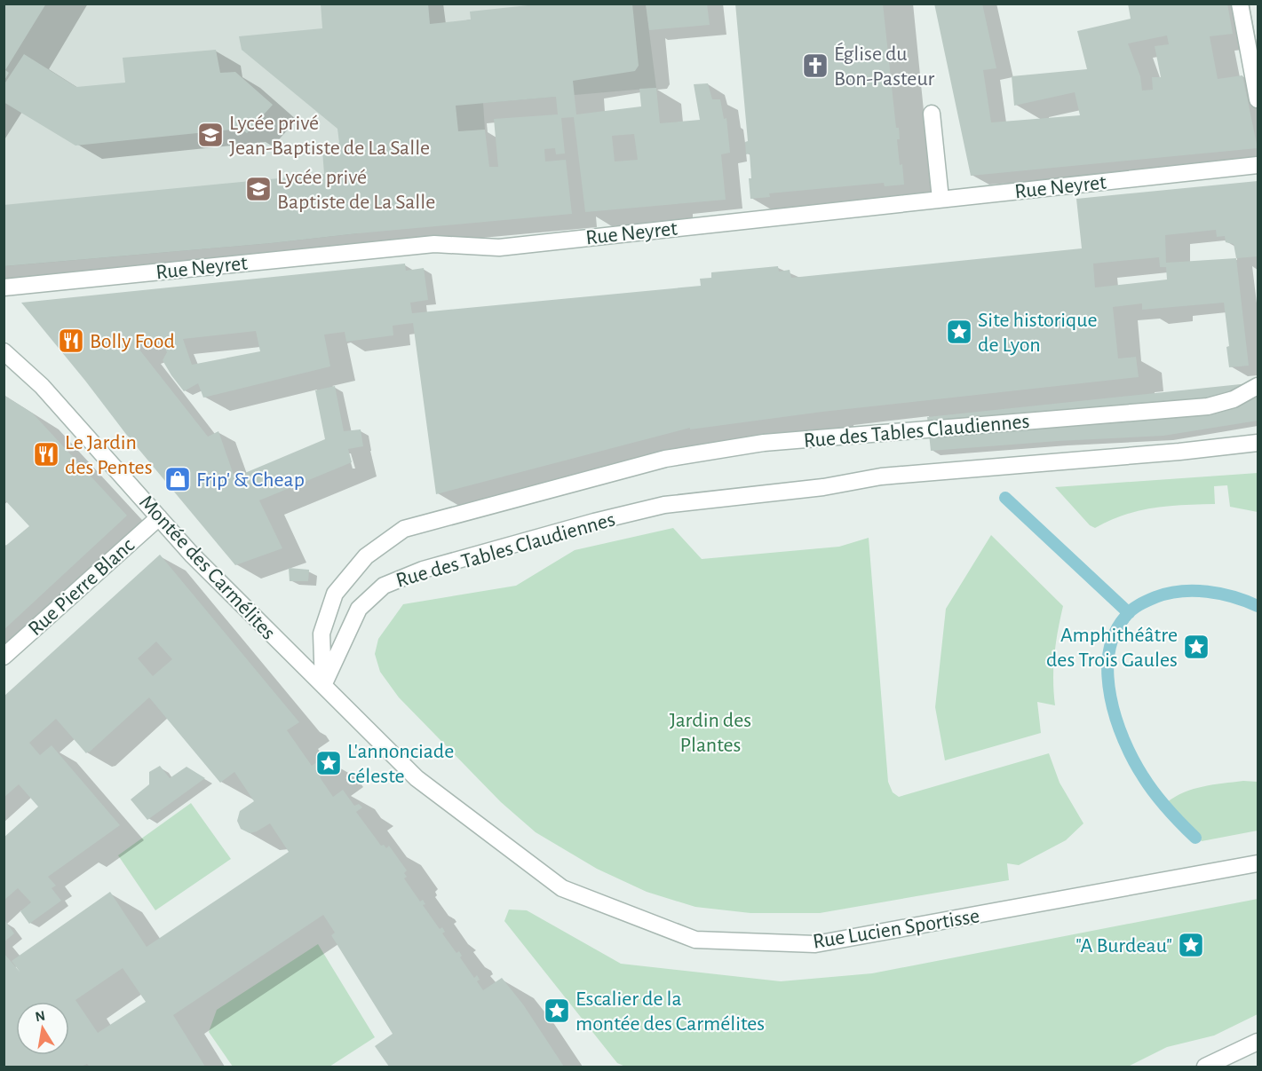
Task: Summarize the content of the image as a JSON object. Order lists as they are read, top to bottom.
{
  "streets": {
    "street": [
      "Rue Neyret",
      "Rue des Tables Claudiennes",
      "Montée des Carmélites",
      "Rue Pierre Blanc",
      "Rue Lucien Sportisse"
    ]
  },
  "crossings": [
    ["Rue des Tables Claudiennes", "Montée des Carmélites"],
    ["Montée des Carmélites", "Rue Pierre Blanc"],
    ["Montée des Carmélites", "Rue Lucien Sportisse"]
  ],
  "parks": ["Jardin des Plantes"],
  "places": {
    "church": ["Église du Bon-Pasteur"],
    "school or university": ["Lycée privé Jean-Baptiste de La Salle", "Lycée privé Baptiste de La Salle"],
    "place": [
      "Site historique de Lyon",
      "Amphithéâtre des Trois Gaules",
      "L'annonciade céleste",
      "\"A Burdeau\"",
      "Escalier de la montée des Carmélites"
    ],
    "restaurant": ["Bolly Food", "Le Jardin des Pentes"],
    "shop": ["Frip' & Cheap"]
  },
  "north": "top"
}
